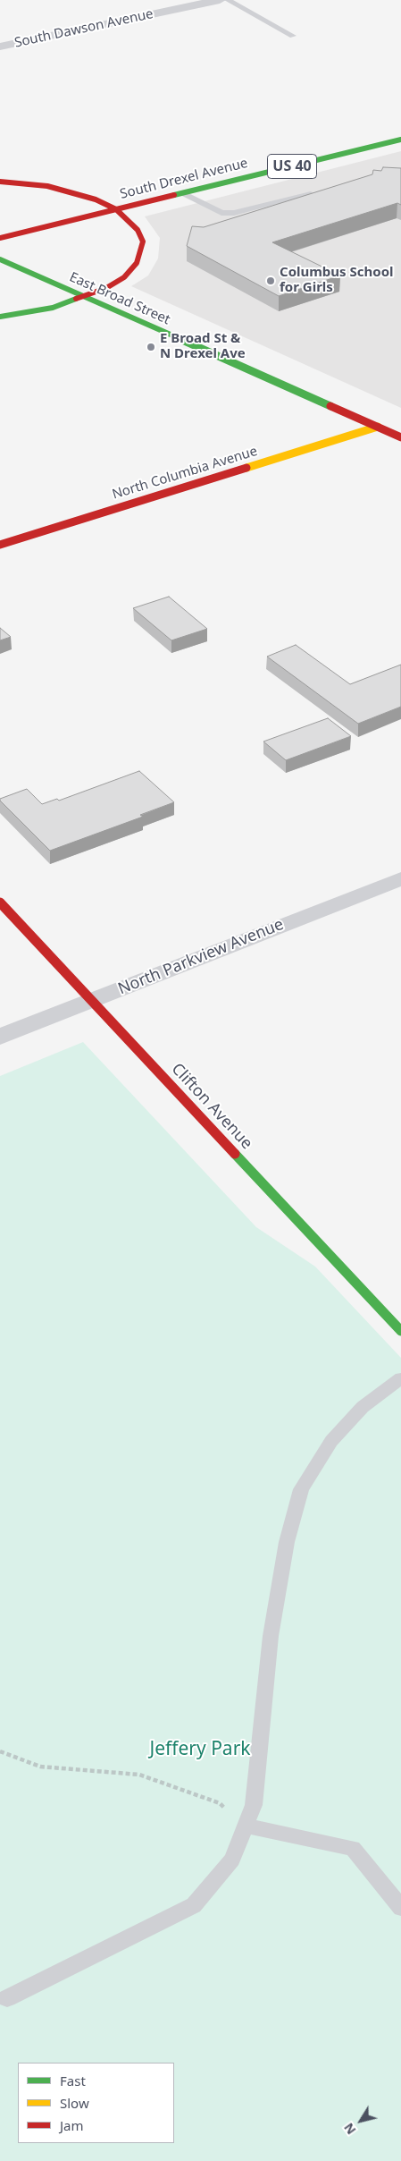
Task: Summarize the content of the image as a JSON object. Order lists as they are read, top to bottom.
{
  "streets": {
    "street": [
      "South Dawson Avenue",
      "US 40",
      "South Drexel Avenue",
      "East Broad Street",
      "North Columbia Avenue",
      "North Parkview Avenue",
      "Clifton Avenue"
    ]
  },
  "crossings": [
    ["East Broad Street", "North Columbia Avenue"],
    ["North Parkview Avenue", "Clifton Avenue"]
  ],
  "parks": ["Jeffery Park"],
  "places": ["Columbus School for Girls", "E Broad St & N Drexel Ave"],
  "legend": ["Fast", "Slow", "Jam"],
  "north": "bottom left"
}
